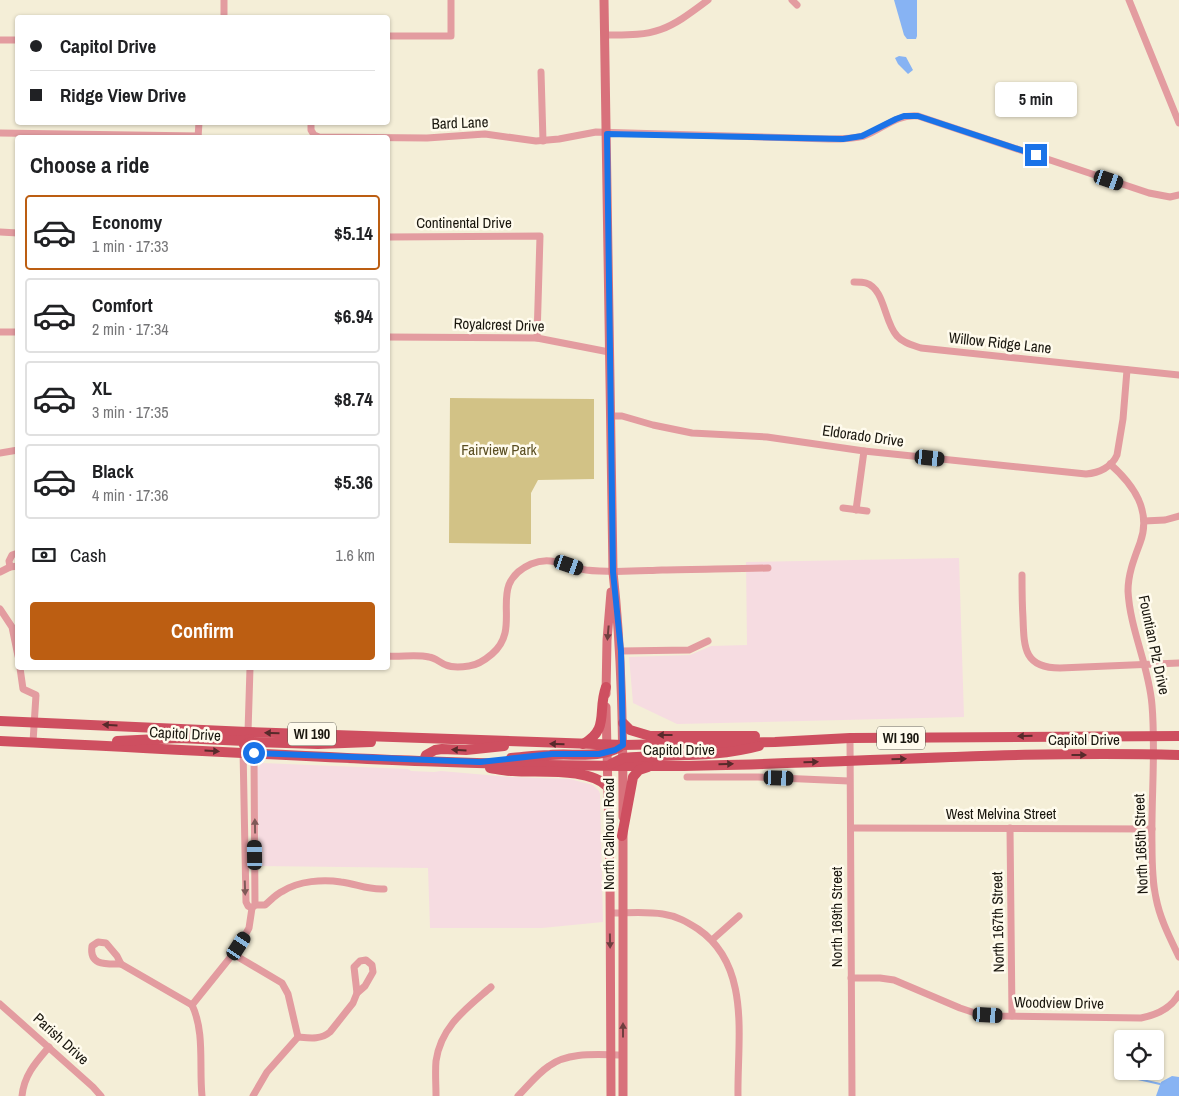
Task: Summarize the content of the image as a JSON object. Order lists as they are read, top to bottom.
{
  "streets": {
    "main road": ["Capitol Drive", "WI 190"],
    "street": [
      "Bard Lane",
      "Continental Drive",
      "Royalcrest Drive",
      "Willow Ridge Lane",
      "Eldorado Drive",
      "Fountian Plz Drive",
      "West Melvina Street",
      "North Calhoun Road",
      "North 165th Street",
      "North 169th Street",
      "North 167th Street",
      "Woodview Drive",
      "Parish Drive"
    ]
  },
  "crossings": [
    ["Bard Lane", "North Calhoun Road"],
    ["Continental Drive", "Royalcrest Drive"],
    ["Royalcrest Drive", "North Calhoun Road"],
    ["Eldorado Drive", "Fountian Plz Drive"],
    ["Eldorado Drive", "North Calhoun Road"],
    ["Fountian Plz Drive", "Capitol Drive"],
    ["Fountian Plz Drive", "North 165th Street"],
    ["Capitol Drive", "North Calhoun Road"],
    ["Capitol Drive", "North 165th Street"],
    ["Capitol Drive", "North 169th Street"],
    ["West Melvina Street", "North 165th Street"],
    ["West Melvina Street", "North 169th Street"],
    ["West Melvina Street", "North 167th Street"],
    ["North 169th Street", "Woodview Drive"],
    ["North 167th Street", "Woodview Drive"]
  ],
  "parks": ["Fairview Park"],
  "page": {
    "banner": ["Capitol Drive", "Ridge View Drive"],
    "bubble": "5 min",
    "heading": "Choose a ride",
    "list": [
      {
        "name": "Economy",
        "note": "1 min · 17:33",
        "value": "$5.14"
      },
      {
        "name": "Comfort",
        "note": "2 min · 17:34",
        "value": "$6.94"
      },
      {
        "name": "XL",
        "note": "3 min · 17:35",
        "value": "$8.74"
      },
      {
        "name": "Black",
        "note": "4 min · 17:36",
        "value": "$5.36"
      }
    ],
    "pay": ["Cash", "1.6 km"],
    "buttons": "Confirm"
  }
}
